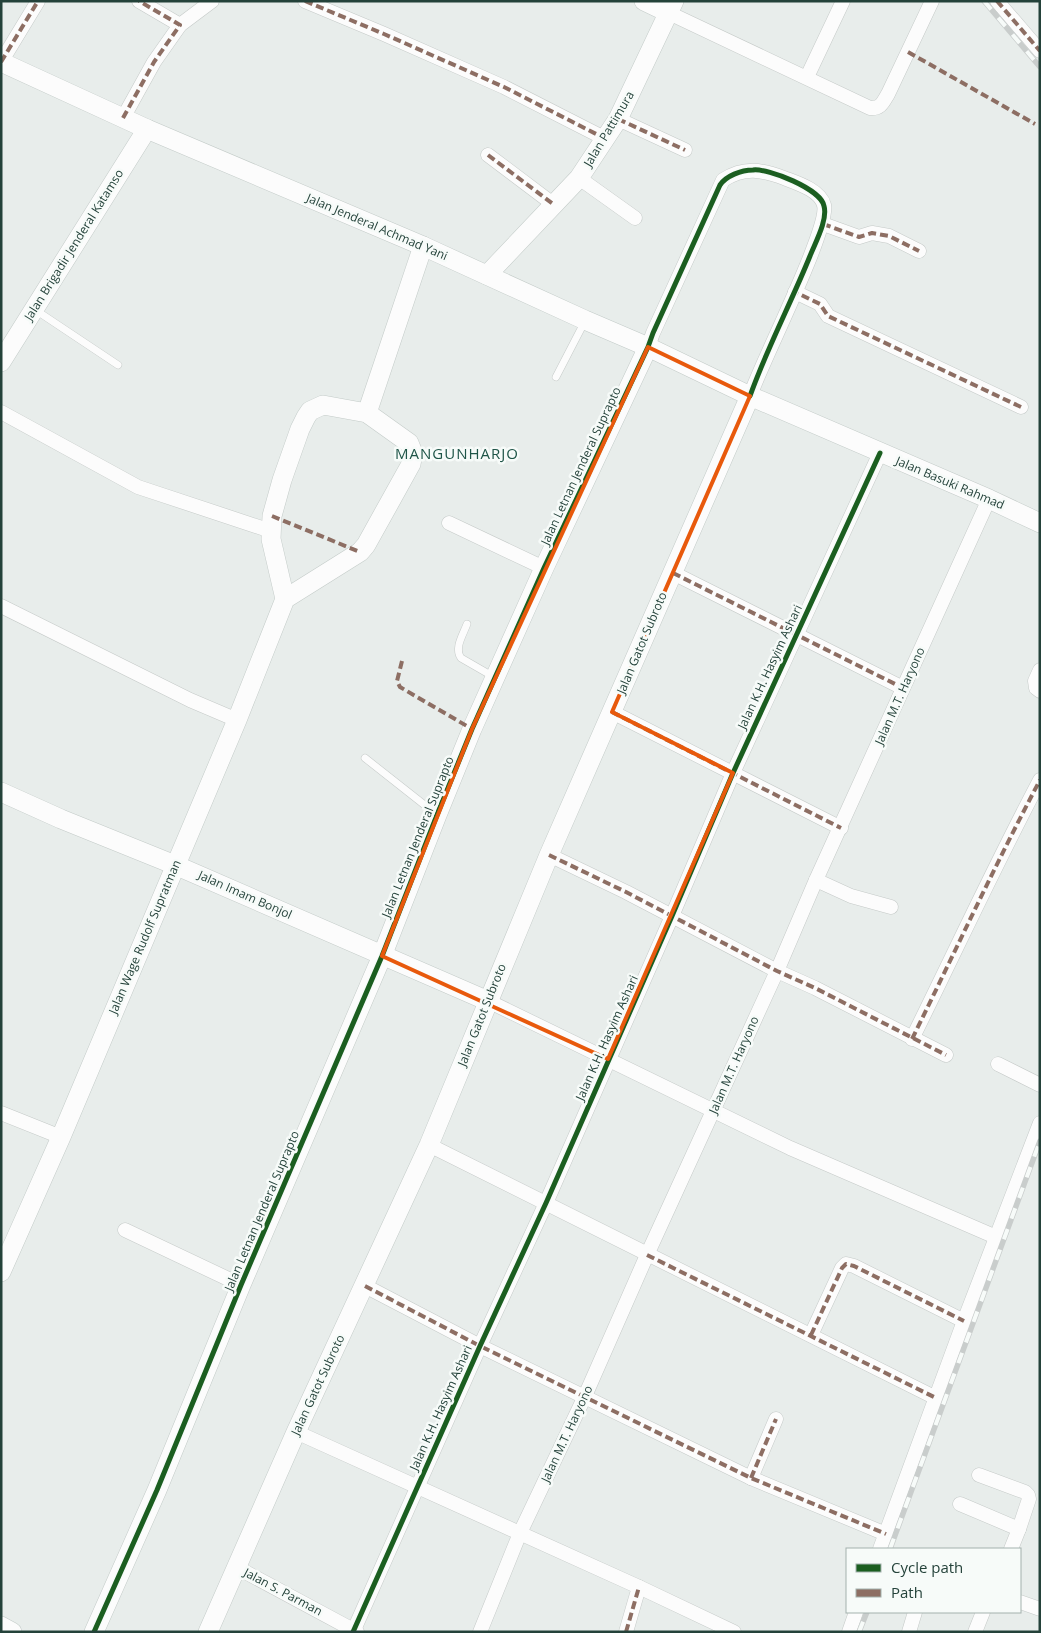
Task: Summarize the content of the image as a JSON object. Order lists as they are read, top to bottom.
{
  "streets": {
    "street": [
      "Jalan Pattimura",
      "Jalan Jenderal Achmad Yani",
      "Jalan Brigadir Jenderal Katamso",
      "Jalan Letnan Jenderal Suprapto",
      "Jalan Basuki Rahmad",
      "Jalan Gatot Subroto",
      "Jalan K.H. Hasyim Ashari",
      "Jalan M.T. Haryono",
      "Jalan Imam Bonjol",
      "Jalan Wage Rudolf Supratman",
      "Jalan S. Parman"
    ]
  },
  "crossings": [
    ["Jalan Pattimura", "Jalan Jenderal Achmad Yani"],
    ["Jalan Jenderal Achmad Yani", "Jalan Brigadir Jenderal Katamso"],
    ["Jalan Jenderal Achmad Yani", "Jalan Letnan Jenderal Suprapto"],
    ["Jalan Jenderal Achmad Yani", "Jalan Basuki Rahmad"],
    ["Jalan Jenderal Achmad Yani", "Jalan Gatot Subroto"],
    ["Jalan Letnan Jenderal Suprapto", "Jalan Imam Bonjol"],
    ["Jalan Basuki Rahmad", "Jalan Gatot Subroto"],
    ["Jalan Basuki Rahmad", "Jalan K.H. Hasyim Ashari"],
    ["Jalan Basuki Rahmad", "Jalan M.T. Haryono"],
    ["Jalan Gatot Subroto", "Jalan Imam Bonjol"],
    ["Jalan Gatot Subroto", "Jalan S. Parman"],
    ["Jalan K.H. Hasyim Ashari", "Jalan S. Parman"],
    ["Jalan Imam Bonjol", "Jalan Wage Rudolf Supratman"]
  ],
  "districts": ["MANGUNHARJO"],
  "legend": ["Cycle path", "Path"]
}
